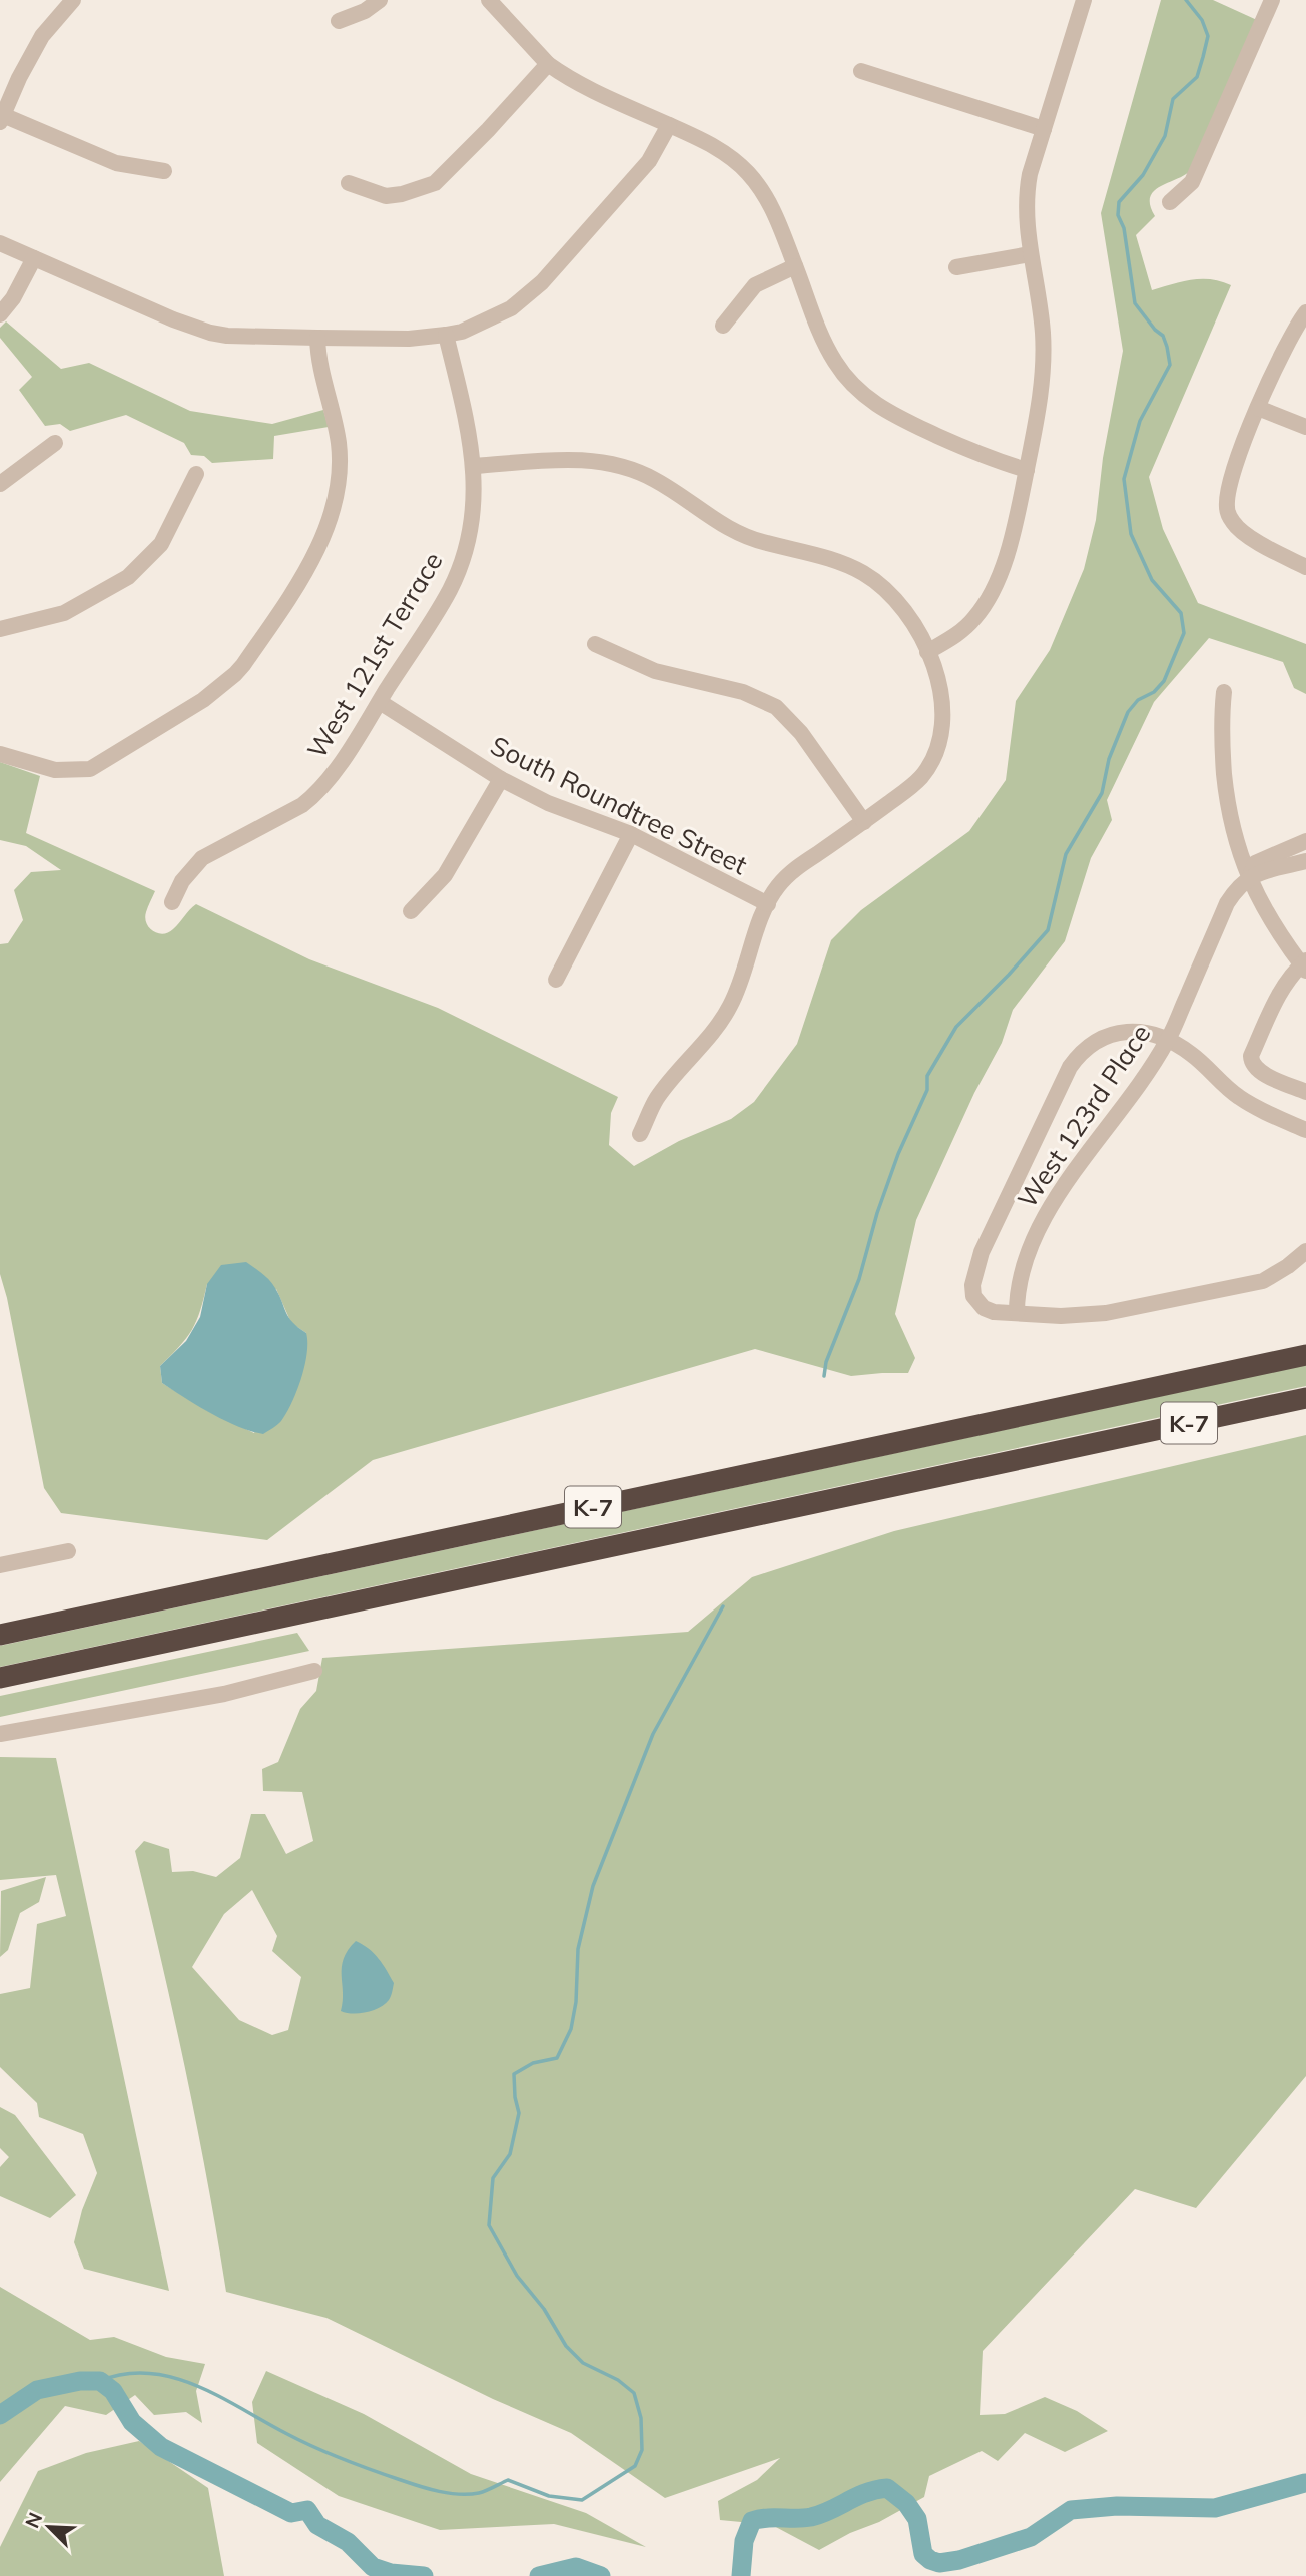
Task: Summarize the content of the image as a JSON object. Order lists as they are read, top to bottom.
{
  "streets": {
    "highway": ["K-7"],
    "street": ["West 121st Terrace", "South Roundtree Street", "West 123rd Place"]
  },
  "crossings": [
    ["West 121st Terrace", "South Roundtree Street"]
  ],
  "north": "top left"
}
